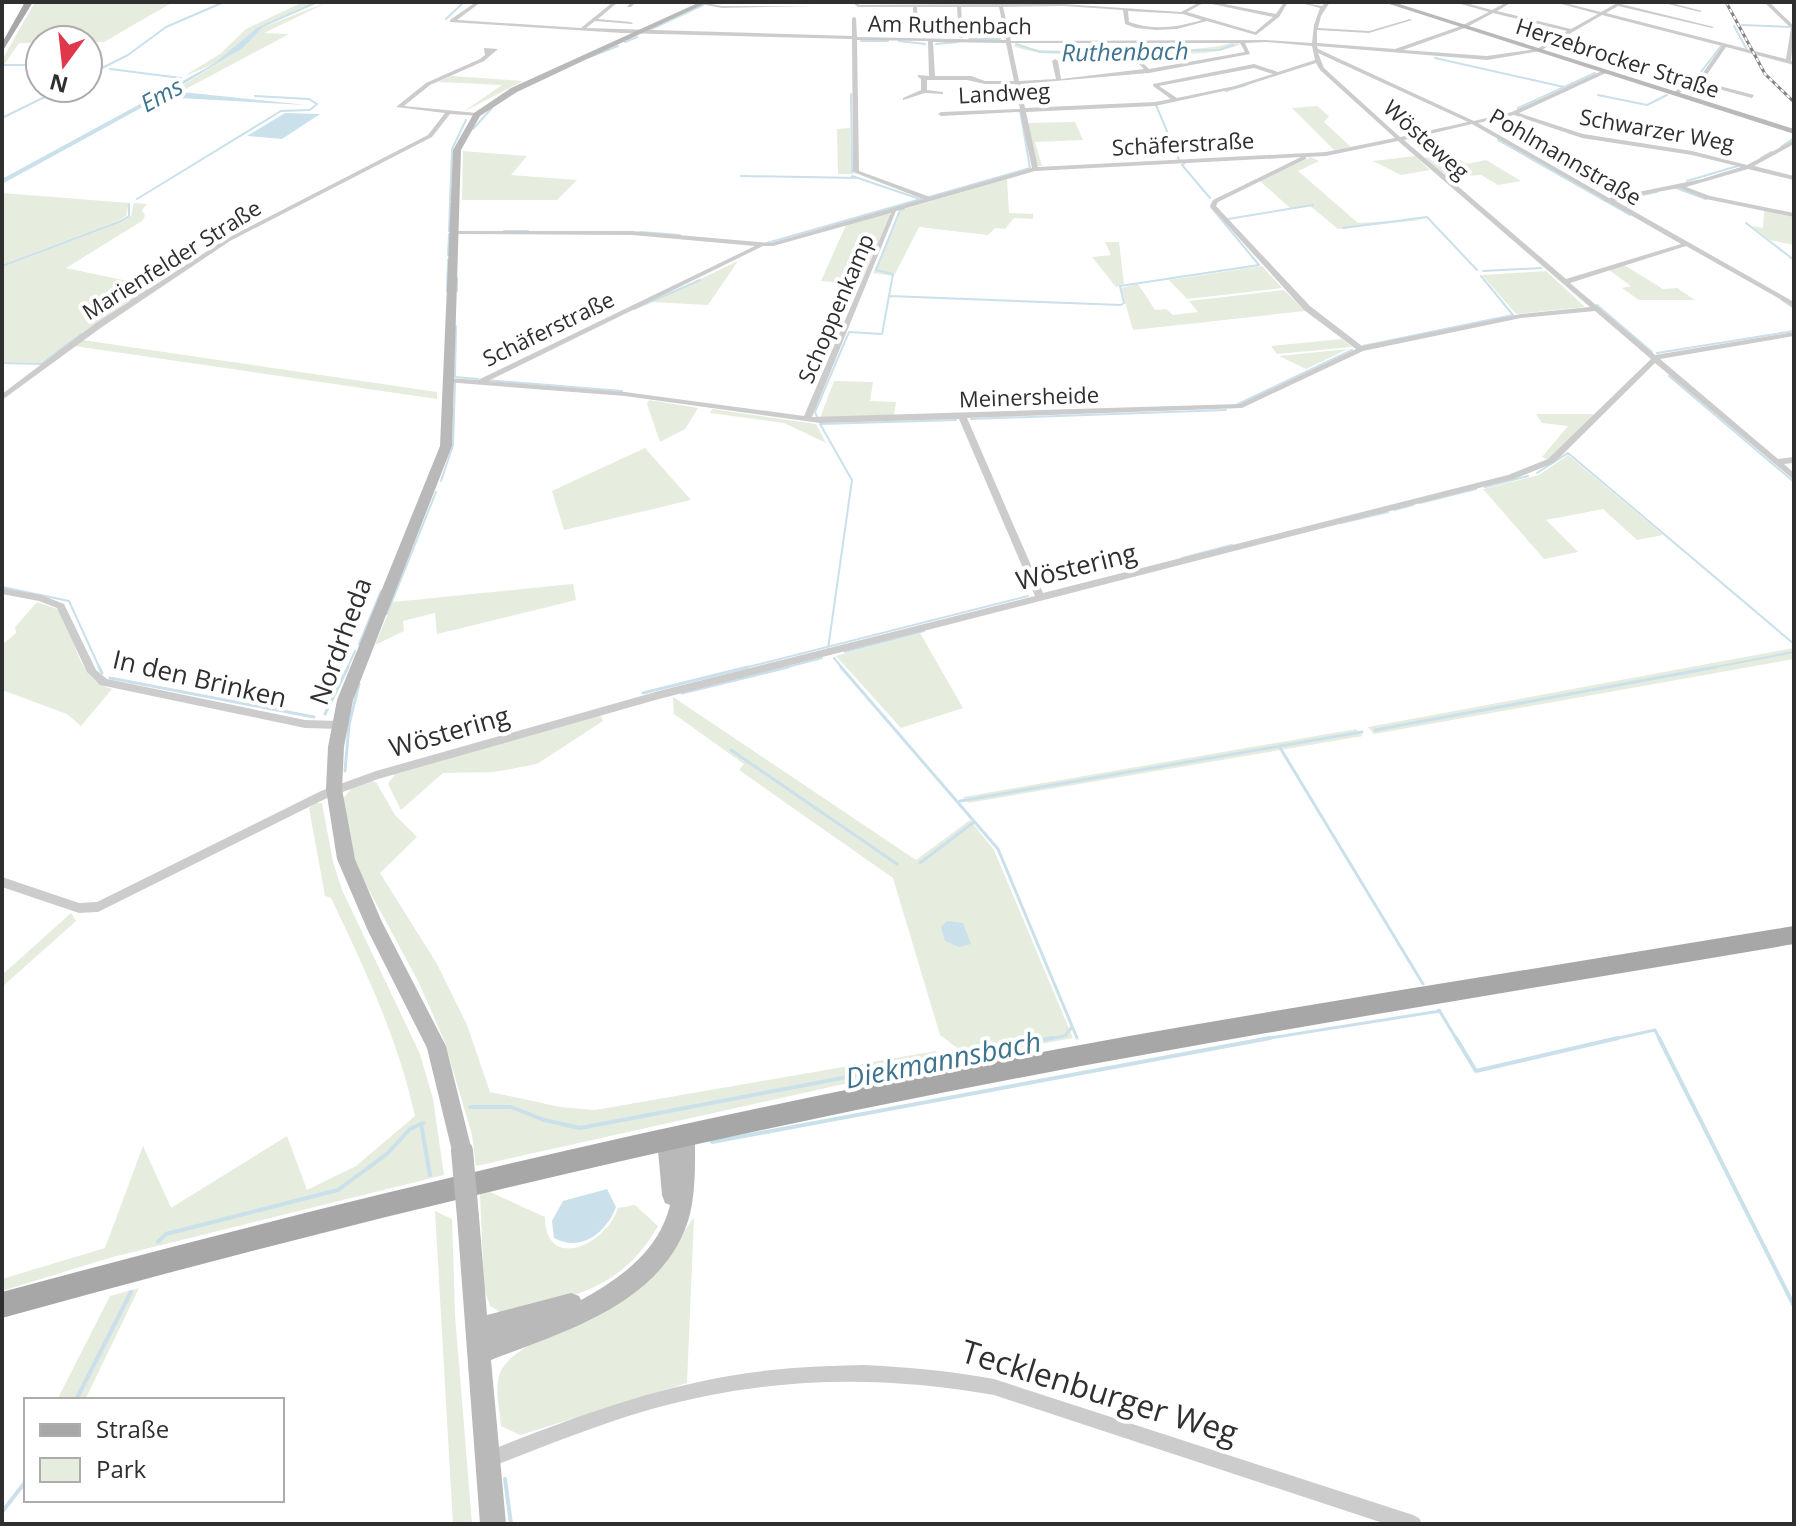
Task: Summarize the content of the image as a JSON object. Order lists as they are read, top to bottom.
{
  "streets": {
    "main road": ["Herzebrocker Straße", "Nordrheda"],
    "street": [
      "Am Ruthenbach",
      "Landweg",
      "Schwarzer Weg",
      "Wösteweg",
      "Schäferstraße",
      "Pohlmannstraße",
      "Marienfelder Straße",
      "Schoppenkamp",
      "Meinersheide",
      "Wöstering",
      "In den Brinken",
      "Tecklenburger Weg"
    ]
  },
  "crossings": [
    ["Am Ruthenbach", "Herzebrocker Straße"],
    ["Am Ruthenbach", "Pohlmannstraße"],
    ["Am Ruthenbach", "Nordrheda"],
    ["Herzebrocker Straße", "Schäferstraße"],
    ["Landweg", "Wösteweg"],
    ["Schwarzer Weg", "Schäferstraße"],
    ["Wösteweg", "Schäferstraße"],
    ["Wösteweg", "Meinersheide"],
    ["Wösteweg", "Wöstering"],
    ["Schäferstraße", "Pohlmannstraße"],
    ["Schäferstraße", "Schoppenkamp"],
    ["Schäferstraße", "Meinersheide"],
    ["Schäferstraße", "Nordrheda"],
    ["Schoppenkamp", "Meinersheide"],
    ["Meinersheide", "Nordrheda"],
    ["Wöstering", "Nordrheda"],
    ["Nordrheda", "In den Brinken"]
  ],
  "water": ["Ruthenbach", "Ems", "Diekmannsbach"],
  "legend": ["Straße", "Park"],
  "north": "bottom"
}
